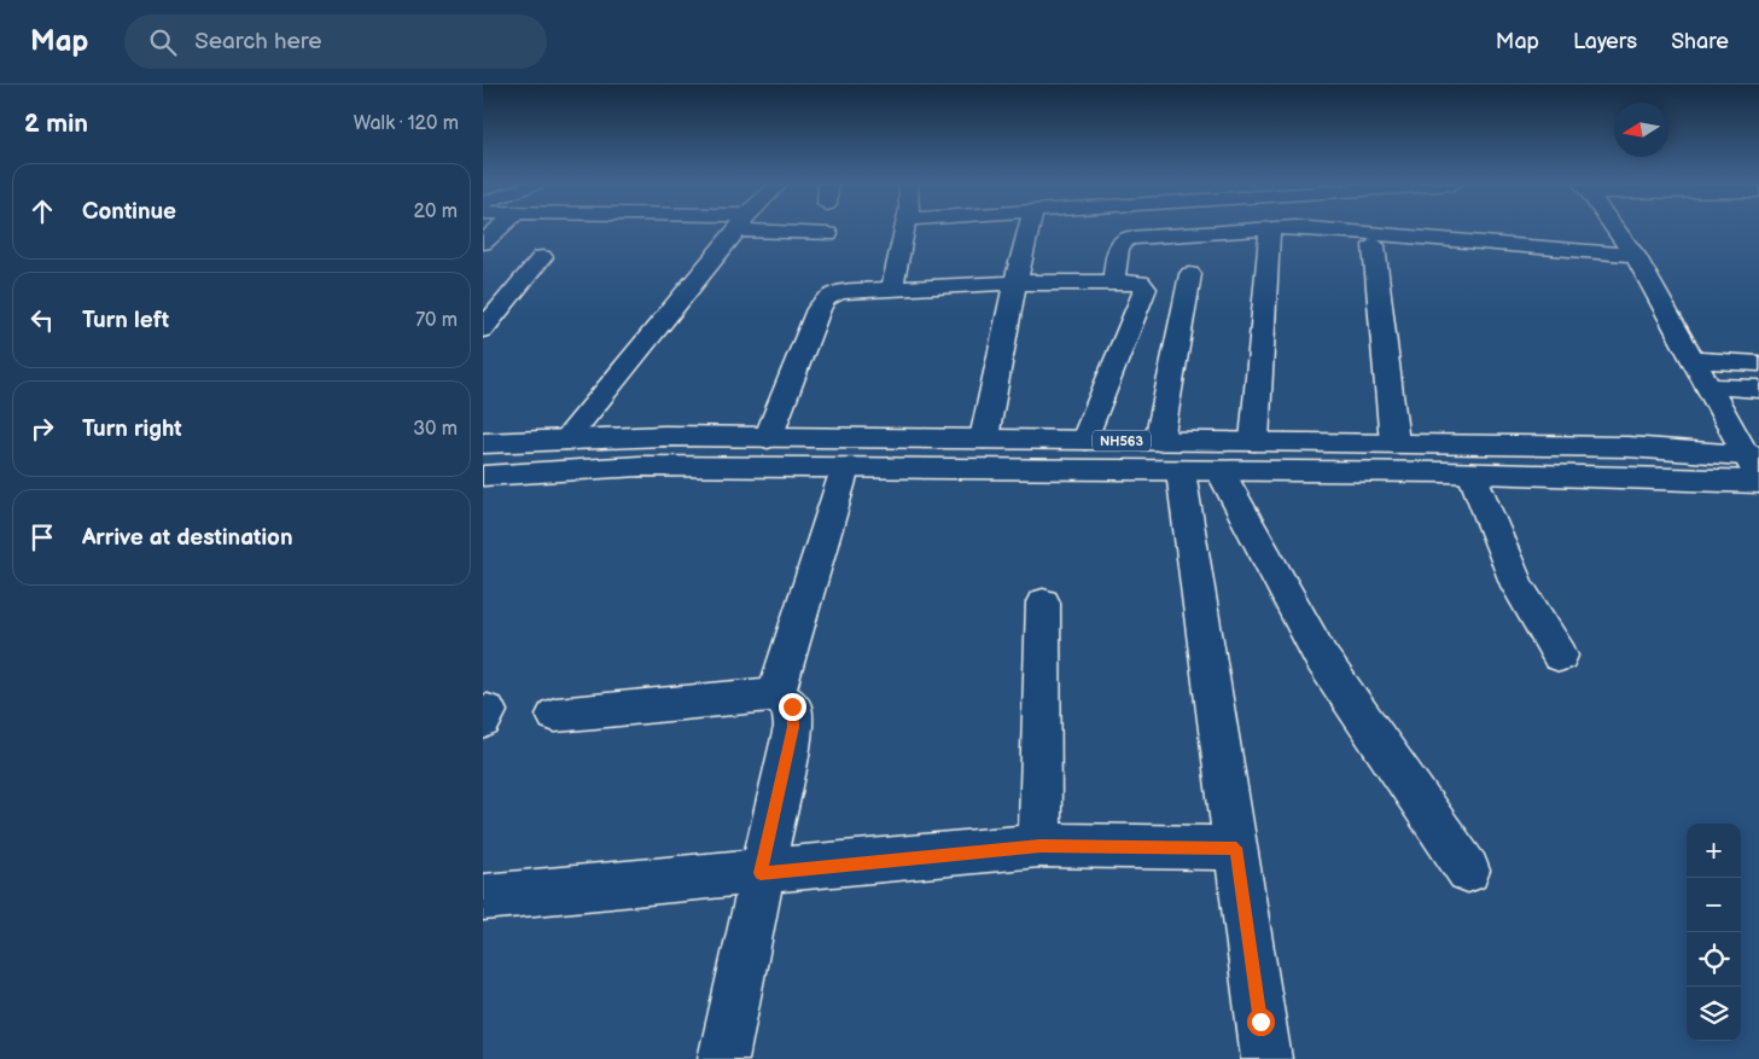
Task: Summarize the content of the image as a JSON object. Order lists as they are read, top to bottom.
{
  "streets": {
    "main road": ["NH563"]
  },
  "north": "left",
  "page": {
    "header": "Map",
    "search": "Search here",
    "nav": ["Map", "Layers", "Share"],
    "heading": ["2 min", "Walk · 120 m"],
    "list": [
      ["Continue", "20 m"],
      ["Turn left", "70 m"],
      ["Turn right", "30 m"],
      "Arrive at destination"
    ],
    "map_buttons": ["+", "−"]
  }
}
